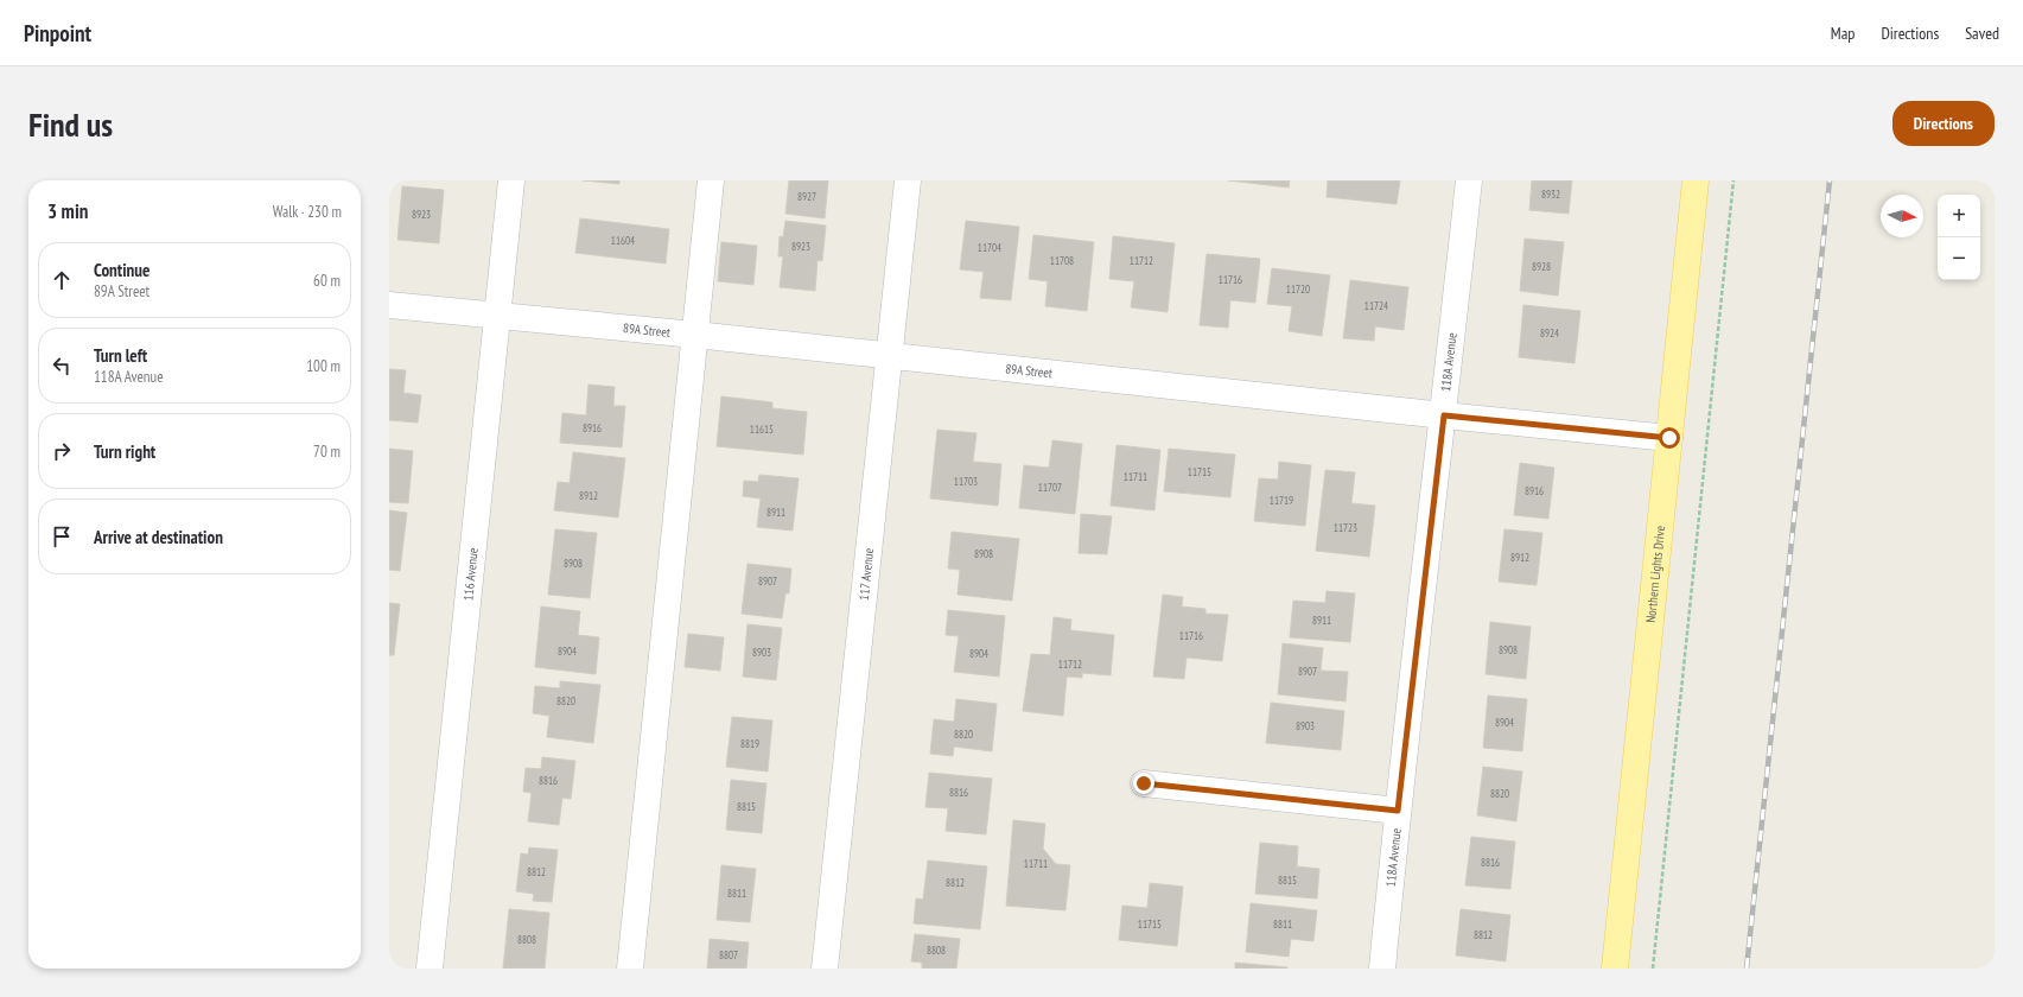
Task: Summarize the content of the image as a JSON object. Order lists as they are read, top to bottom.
{
  "streets": {
    "main road": ["Northern Lights Drive"],
    "street": [
      "89A Street",
      "118A Avenue",
      "116 Avenue",
      "117 Avenue"
    ]
  },
  "crossings": [
    ["89A Street", "118A Avenue"],
    ["89A Street", "116 Avenue"],
    ["89A Street", "117 Avenue"],
    ["89A Street", "Northern Lights Drive"]
  ],
  "house_numbers": [
    "8932",
    "8927",
    "8923",
    "11604",
    "8923",
    "11704",
    "11708",
    "11712",
    "8928",
    "11716",
    "11720",
    "11724",
    "8924",
    "8916",
    "11615",
    "11715",
    "11711",
    "11703",
    "11707",
    "8916",
    "8912",
    "11719",
    "8911",
    "11723",
    "8908",
    "8912",
    "8908",
    "8907",
    "8911",
    "11716",
    "8908",
    "8904",
    "8903",
    "8904",
    "11712",
    "8907",
    "8820",
    "8904",
    "8903",
    "8820",
    "8819",
    "8816",
    "8816",
    "8820",
    "8815",
    "8816",
    "11711",
    "8812",
    "8815",
    "8812",
    "8811",
    "11715",
    "8811",
    "8812",
    "8808",
    "8808",
    "8807"
  ],
  "north": "right",
  "page": {
    "header": "Pinpoint",
    "nav": ["Map", "Directions", "Saved"],
    "buttons": "Directions",
    "title": "Find us",
    "heading": ["3 min", "Walk · 230 m"],
    "map_buttons": ["+", "−"],
    "list": [
      ["Continue", "89A Street", "60 m"],
      ["Turn left", "118A Avenue", "100 m"],
      ["Turn right", "70 m"],
      "Arrive at destination"
    ]
  }
}
